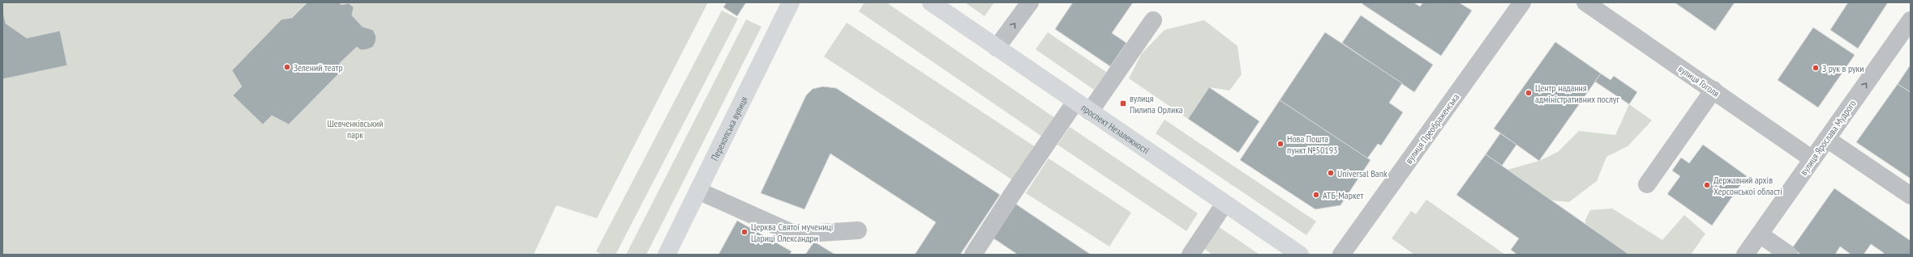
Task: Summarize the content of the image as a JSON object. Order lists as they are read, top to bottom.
{
  "streets": {
    "main road": ["Перекопська вулиця", "проспект Незалежності"],
    "street": ["вулиця Гоголя", "вулиця Преображенська", "вулиця Ярослава Мудрого"]
  },
  "crossings": [
    ["вулиця Гоголя", "вулиця Ярослава Мудрого"]
  ],
  "one_way": ["вулиця Ярослава Мудрого"],
  "parks": ["Шевченківський парк"],
  "places": {
    "other": [
      "Зелений театр",
      "З рук в руки",
      "Центр надання адміністративних послуг",
      "Нова Пошта пункт №50193",
      "Universal Bank",
      "Державний архів Херсонської області",
      "АТБ-Маркет",
      "Церква Святої мучениці Цариці Олександри"
    ],
    "transit": ["вулиця Пилипа Орлика"]
  }
}
